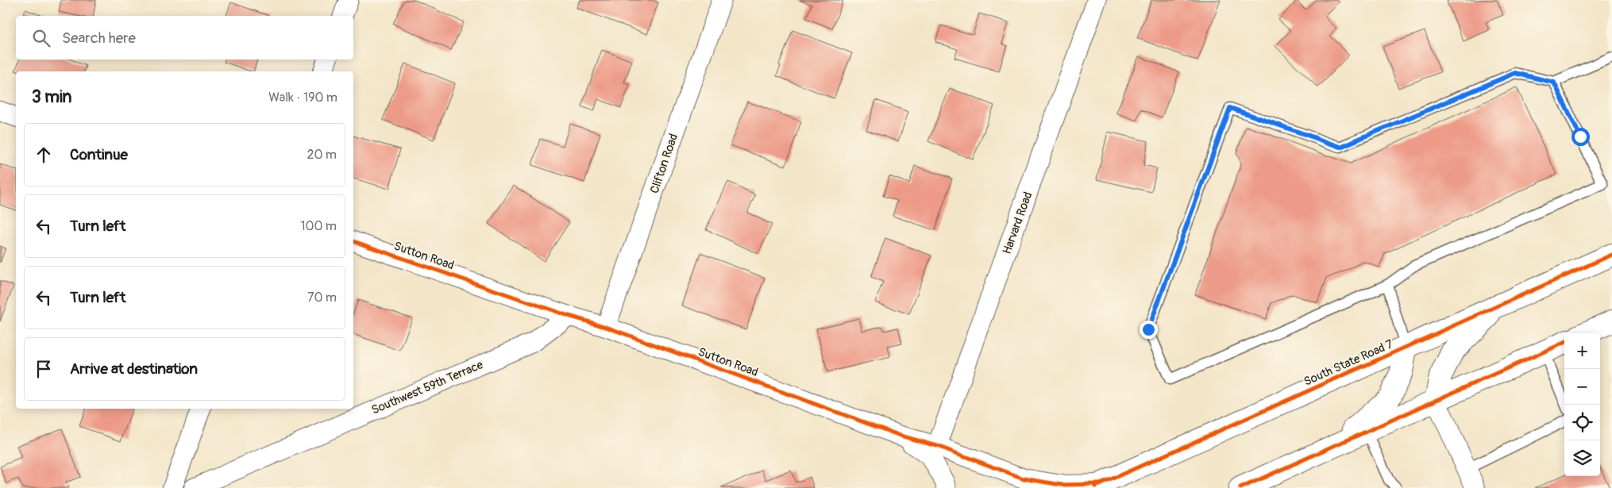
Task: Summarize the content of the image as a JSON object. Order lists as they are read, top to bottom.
{
  "streets": {
    "main road": ["South State Road 7"],
    "street": [
      "Clifton Road",
      "Harvard Road",
      "Sutton Road",
      "Southwest 59th Terrace"
    ]
  },
  "crossings": [
    ["Clifton Road", "Sutton Road"],
    ["Harvard Road", "Sutton Road"],
    ["Sutton Road", "South State Road 7"],
    ["Sutton Road", "Southwest 59th Terrace"]
  ],
  "page": {
    "search": "Search here",
    "heading": ["3 min", "Walk · 190 m"],
    "list": [
      ["Continue", "20 m"],
      ["Turn left", "100 m"],
      ["Turn left", "70 m"],
      "Arrive at destination"
    ],
    "map_buttons": ["+", "−"]
  }
}
